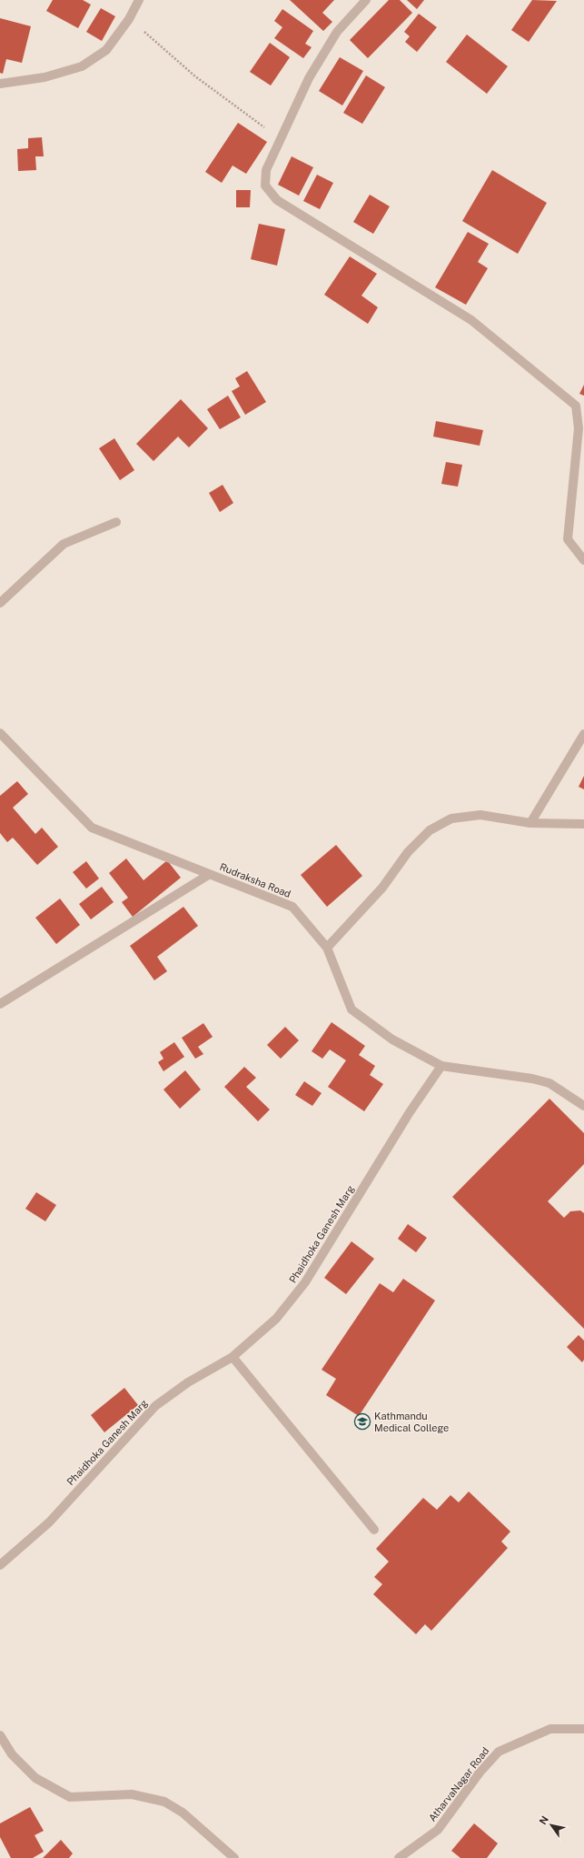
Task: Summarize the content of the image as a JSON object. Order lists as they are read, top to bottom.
{
  "streets": {
    "street": ["Rudraksha Road", "Phaidhoka Ganesh Marg", "AtharvaNagar Road"]
  },
  "places": {
    "school or university": ["Kathmandu Medical College"]
  },
  "north": "top left"
}
